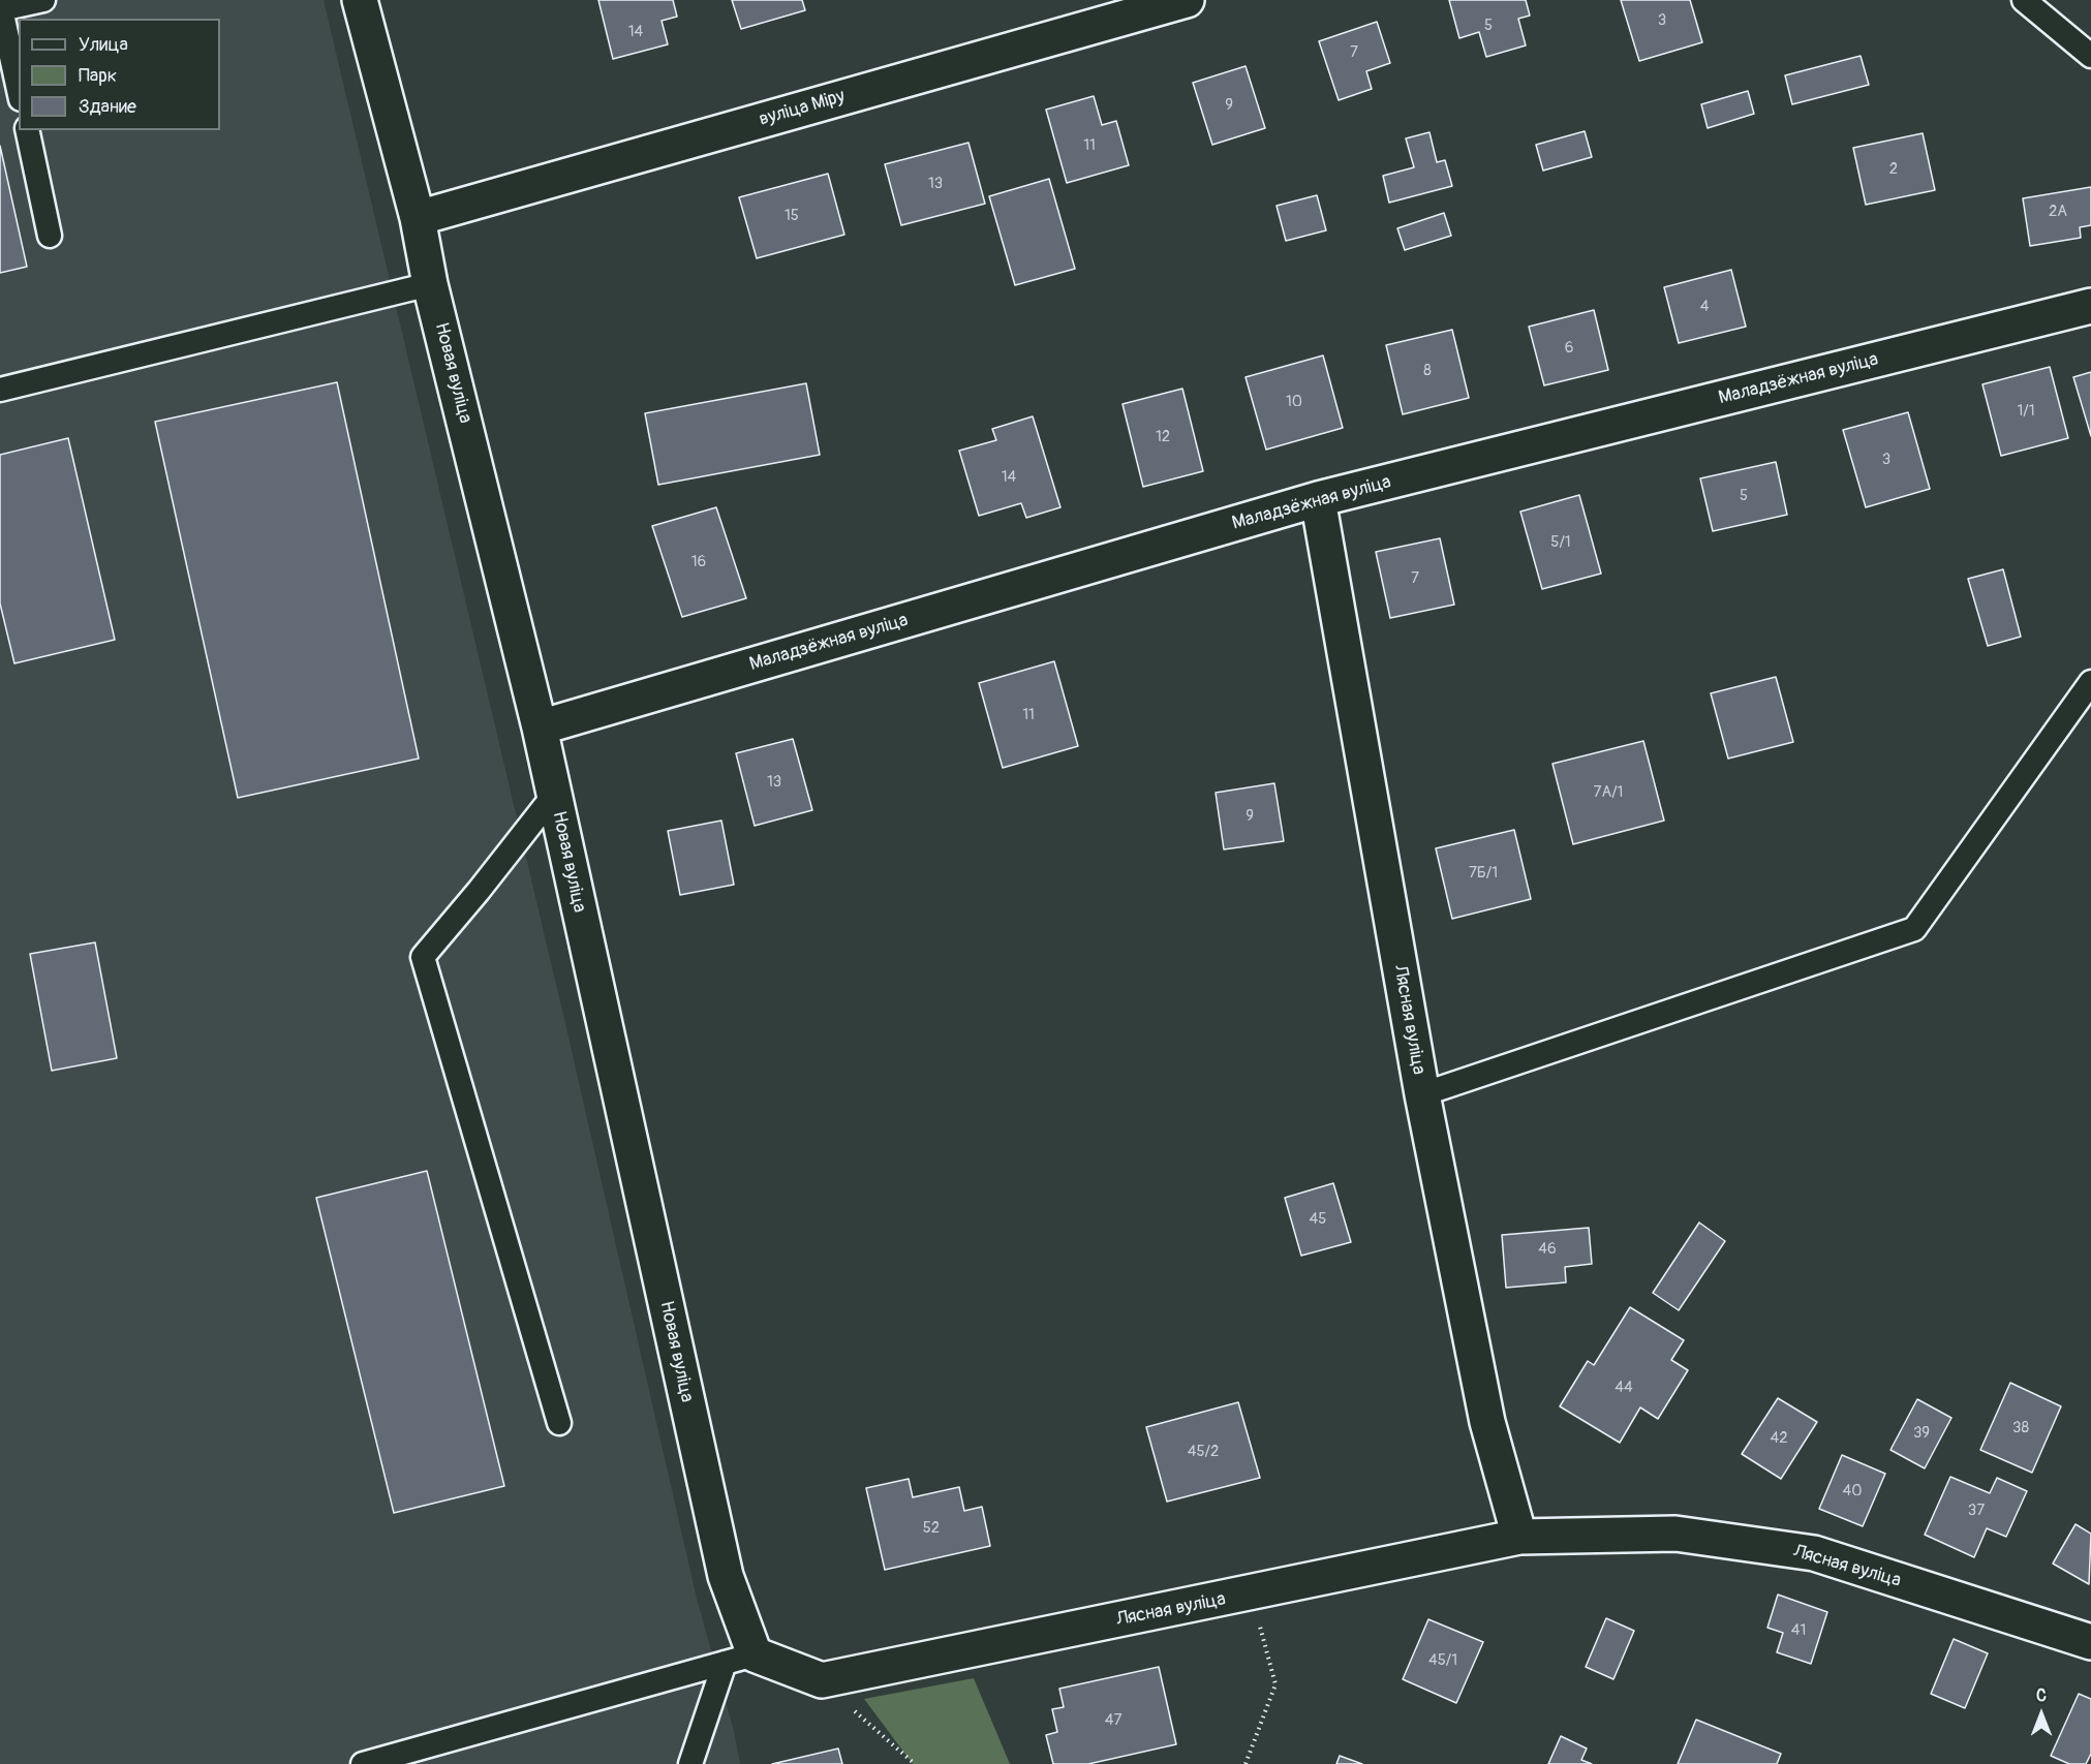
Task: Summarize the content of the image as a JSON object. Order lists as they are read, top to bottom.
{
  "streets": {
    "street": [
      "вуліца Міру",
      "Новая вуліца",
      "Маладзёжная вуліца",
      "Лясная вуліца"
    ]
  },
  "crossings": [
    ["вуліца Міру", "Новая вуліца"],
    ["Новая вуліца", "Маладзёжная вуліца"],
    ["Маладзёжная вуліца", "Лясная вуліца"]
  ],
  "house_numbers": [
    "3",
    "5",
    "14",
    "7",
    "9",
    "11",
    "2",
    "13",
    "2А",
    "15",
    "4",
    "6",
    "8",
    "10",
    "1/1",
    "12",
    "3",
    "14",
    "5",
    "5/1",
    "16",
    "7",
    "11",
    "13",
    "7A/1",
    "9",
    "7Б/1",
    "45",
    "46",
    "44",
    "38",
    "39",
    "42",
    "45/2",
    "40",
    "37",
    "52",
    "41",
    "45/1",
    "47"
  ],
  "legend": ["Улица", "Парк", "Здание"],
  "north": "top"
}
